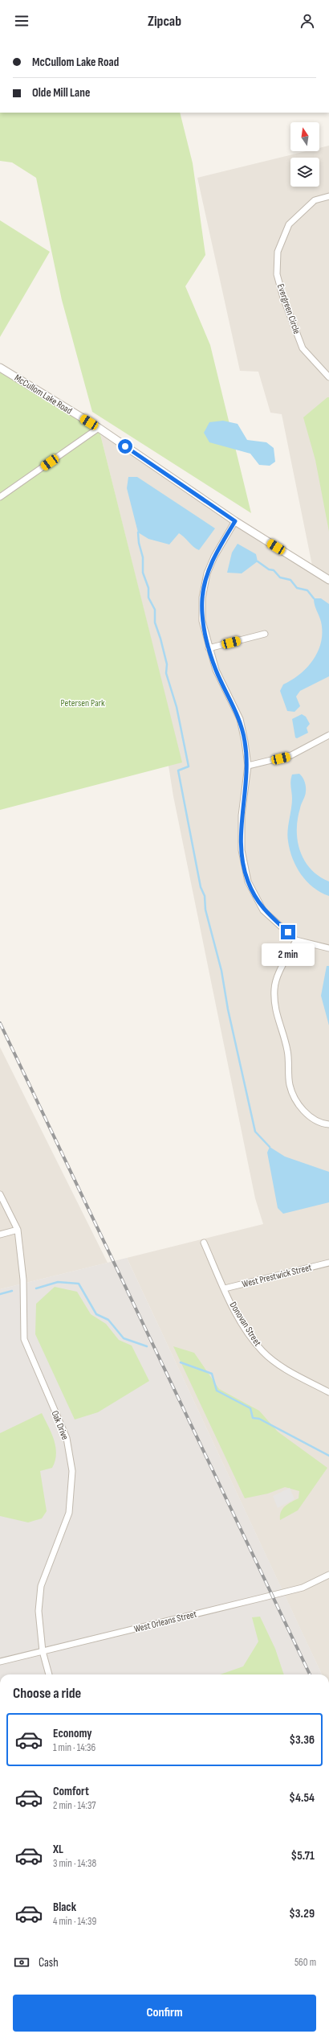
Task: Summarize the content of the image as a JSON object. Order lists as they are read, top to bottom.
{
  "streets": {
    "street": [
      "Evergreen Circle",
      "McCullom Lake Road",
      "West Prestwick Street",
      "Donovan Street",
      "Oak Drive",
      "West Orleans Street"
    ]
  },
  "crossings": [
    ["West Prestwick Street", "Donovan Street"],
    ["Oak Drive", "West Orleans Street"]
  ],
  "parks": ["Petersen Park"],
  "north": "top",
  "page": {
    "header": "Zipcab",
    "banner": ["McCullom Lake Road", "Olde Mill Lane"],
    "bubble": "2 min",
    "heading": "Choose a ride",
    "list": [
      {
        "name": "Economy",
        "note": "1 min · 14:36",
        "value": "$3.36"
      },
      {
        "name": "Comfort",
        "note": "2 min · 14:37",
        "value": "$4.54"
      },
      {
        "name": "XL",
        "note": "3 min · 14:38",
        "value": "$5.71"
      },
      {
        "name": "Black",
        "note": "4 min · 14:39",
        "value": "$3.29"
      }
    ],
    "pay": ["Cash", "560 m"],
    "buttons": "Confirm"
  }
}
